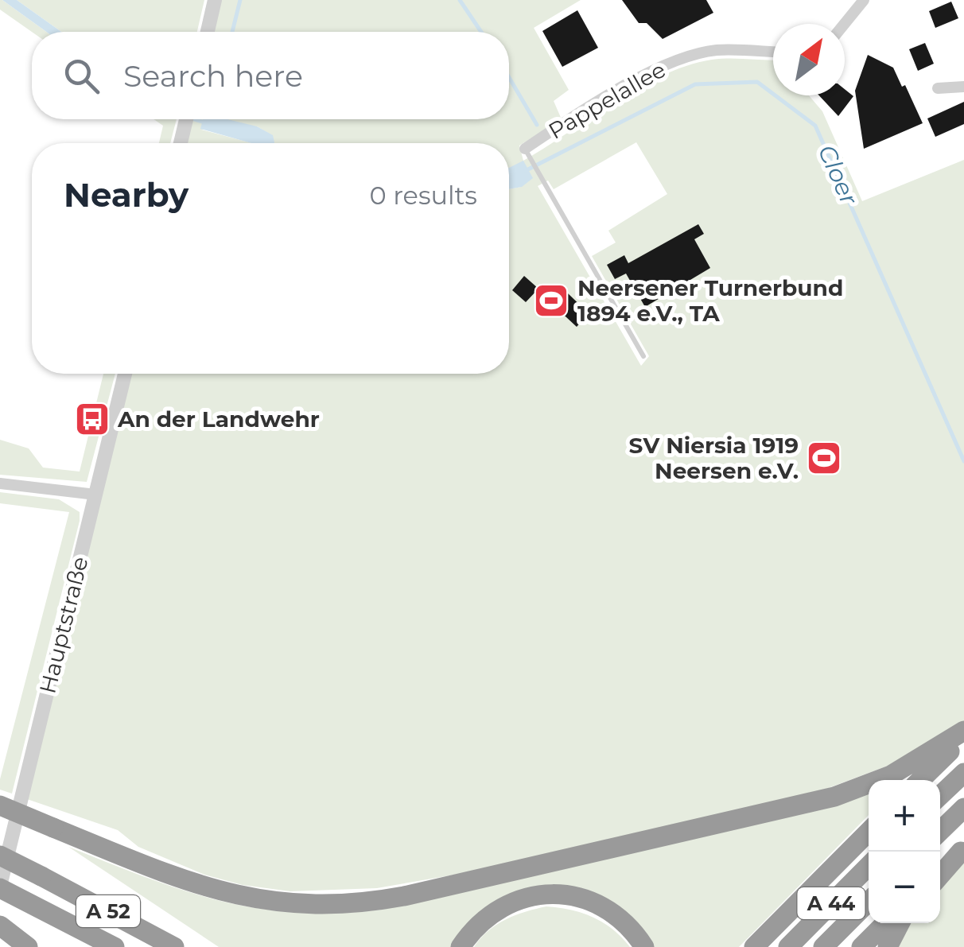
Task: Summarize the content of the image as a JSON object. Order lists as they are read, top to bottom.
{
  "streets": {
    "highway": ["A 44", "A 52"],
    "street": ["Pappelallee", "Hauptstraße"]
  },
  "crossings": [
    ["Hauptstraße", "A 52"]
  ],
  "water": ["Cloer"],
  "places": {
    "sports": ["Neersener Turnerbund 1894 e.V., TA", "SV Niersia 1919 Neersen e.V."],
    "bus stop": ["An der Landwehr"]
  },
  "north": "top right",
  "page": {
    "search": "Search here",
    "heading": ["Nearby", "0 results"],
    "map_buttons": ["+", "−"]
  }
}
